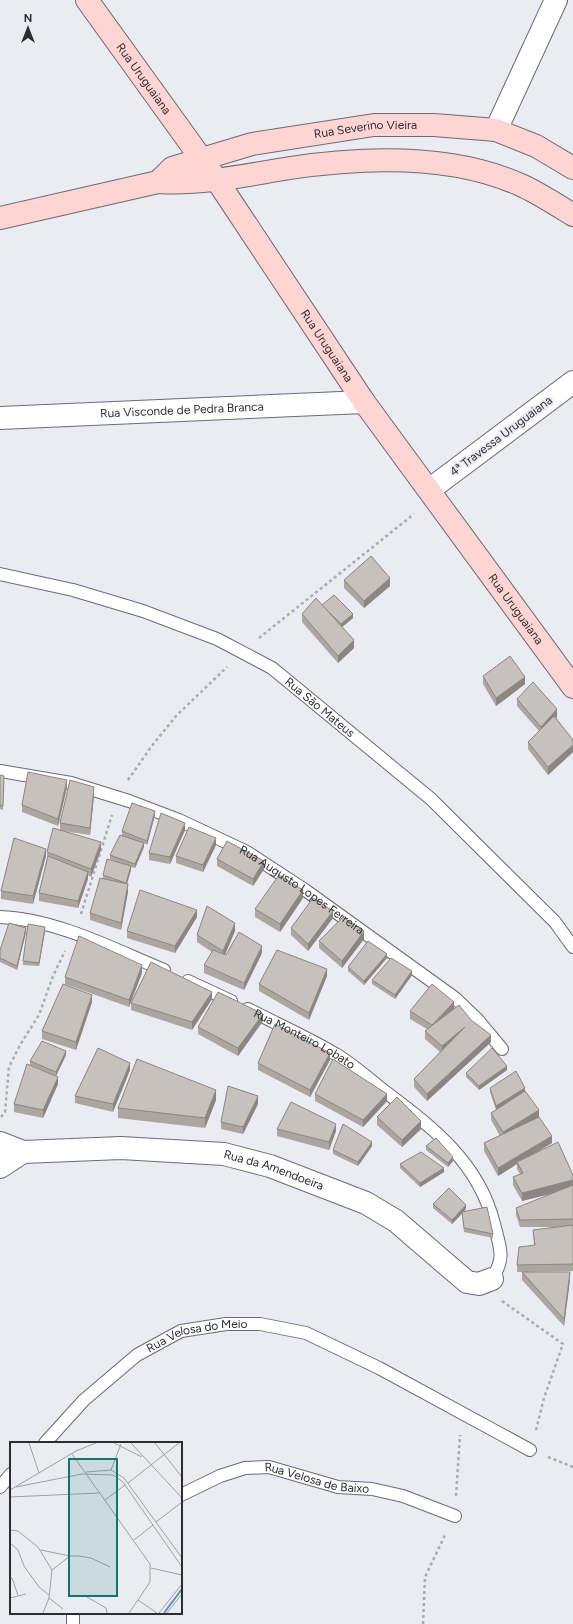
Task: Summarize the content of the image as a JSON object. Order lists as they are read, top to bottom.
{
  "streets": {
    "main road": ["Rua Uruguaiana", "Rua Severino Vieira"],
    "street": ["Rua Visconde de Pedra Branca", "4ª Travessa Uruguaiana", "Rua da Amendoeira"],
    "lane": [
      "Rua São Mateus",
      "Rua Augusto Lopes Ferreira",
      "Rua Monteiro Lobato",
      "Rua Velosa do Meio",
      "Rua Velosa de Baixo"
    ]
  },
  "crossings": [
    ["Rua Uruguaiana", "Rua Severino Vieira"],
    ["Rua Uruguaiana", "Rua Visconde de Pedra Branca"],
    ["Rua Uruguaiana", "4ª Travessa Uruguaiana"],
    ["Rua Monteiro Lobato", "Rua da Amendoeira"]
  ],
  "north": "top"
}
